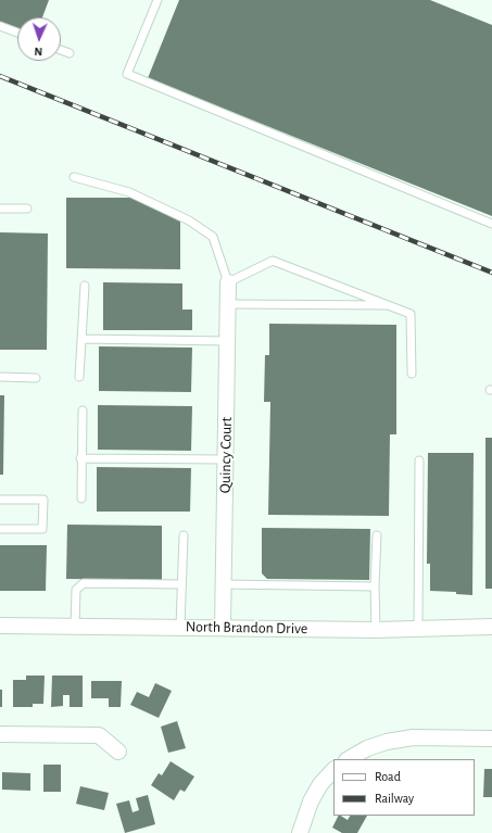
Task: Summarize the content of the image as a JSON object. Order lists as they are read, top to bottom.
{
  "streets": {
    "street": ["Quincy Court", "North Brandon Drive"]
  },
  "crossings": [
    ["Quincy Court", "North Brandon Drive"]
  ],
  "legend": ["Road", "Railway"],
  "north": "bottom"
}
